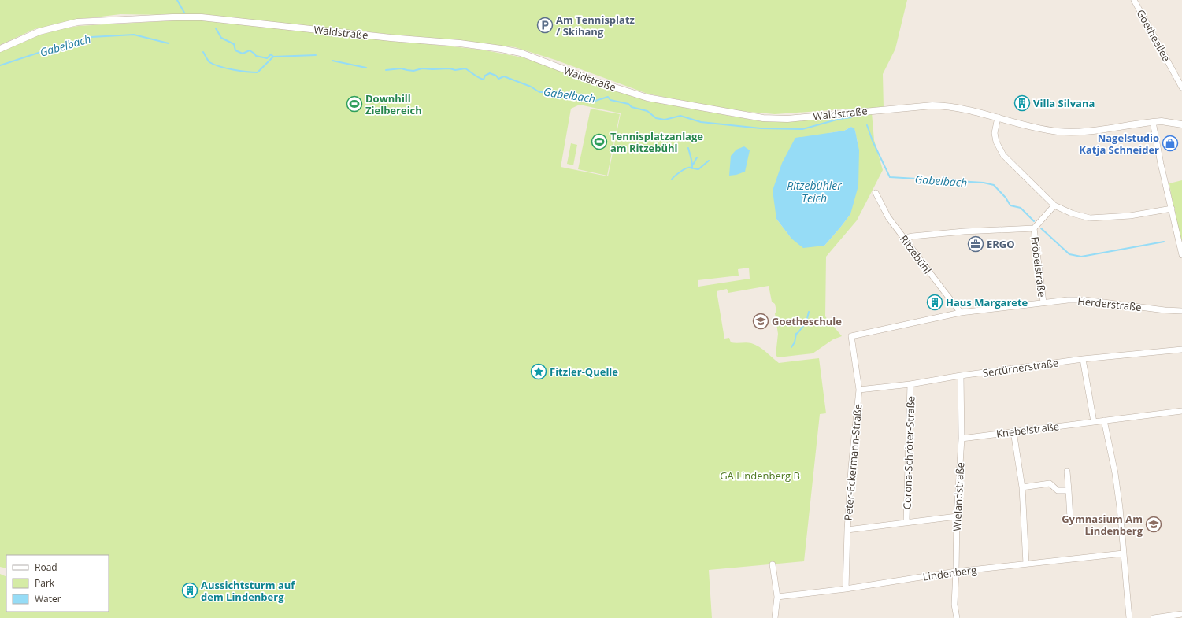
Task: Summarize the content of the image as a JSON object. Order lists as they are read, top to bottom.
{
  "streets": {
    "street": [
      "Waldstraße",
      "Goetheallee",
      "Ritzebühl",
      "Fröbelstraße",
      "Herderstraße",
      "Sertürnerstraße",
      "Knebelstraße",
      "Corona-Schröter-Straße",
      "Peter-Eckermann-Straße",
      "Wielandstraße",
      "Lindenberg"
    ]
  },
  "crossings": [
    ["Ritzebühl", "Fröbelstraße"],
    ["Ritzebühl", "Herderstraße"],
    ["Fröbelstraße", "Herderstraße"],
    ["Herderstraße", "Peter-Eckermann-Straße"],
    ["Sertürnerstraße", "Corona-Schröter-Straße"],
    ["Sertürnerstraße", "Peter-Eckermann-Straße"],
    ["Sertürnerstraße", "Wielandstraße"],
    ["Knebelstraße", "Wielandstraße"],
    ["Corona-Schröter-Straße", "Peter-Eckermann-Straße"],
    ["Corona-Schröter-Straße", "Wielandstraße"],
    ["Peter-Eckermann-Straße", "Lindenberg"],
    ["Wielandstraße", "Lindenberg"]
  ],
  "water": ["Gabelbach", "Ritzebühler Teich"],
  "parks": ["GA Lindenberg B"],
  "places": {
    "parking": ["Am Tennisplatz / Skihang"],
    "building": ["Villa Silvana", "Haus Margarete", "Aussichtsturm auf dem Lindenberg"],
    "sports": ["Downhill Zielbereich", "Tennisplatzanlage am Ritzebühl"],
    "shop": ["Nagelstudio Katja Schneider"],
    "office": ["ERGO"],
    "school or university": ["Goetheschule", "Gymnasium Am Lindenberg"],
    "place": ["Fitzler-Quelle"]
  },
  "legend": ["Road", "Park", "Water"]
}
